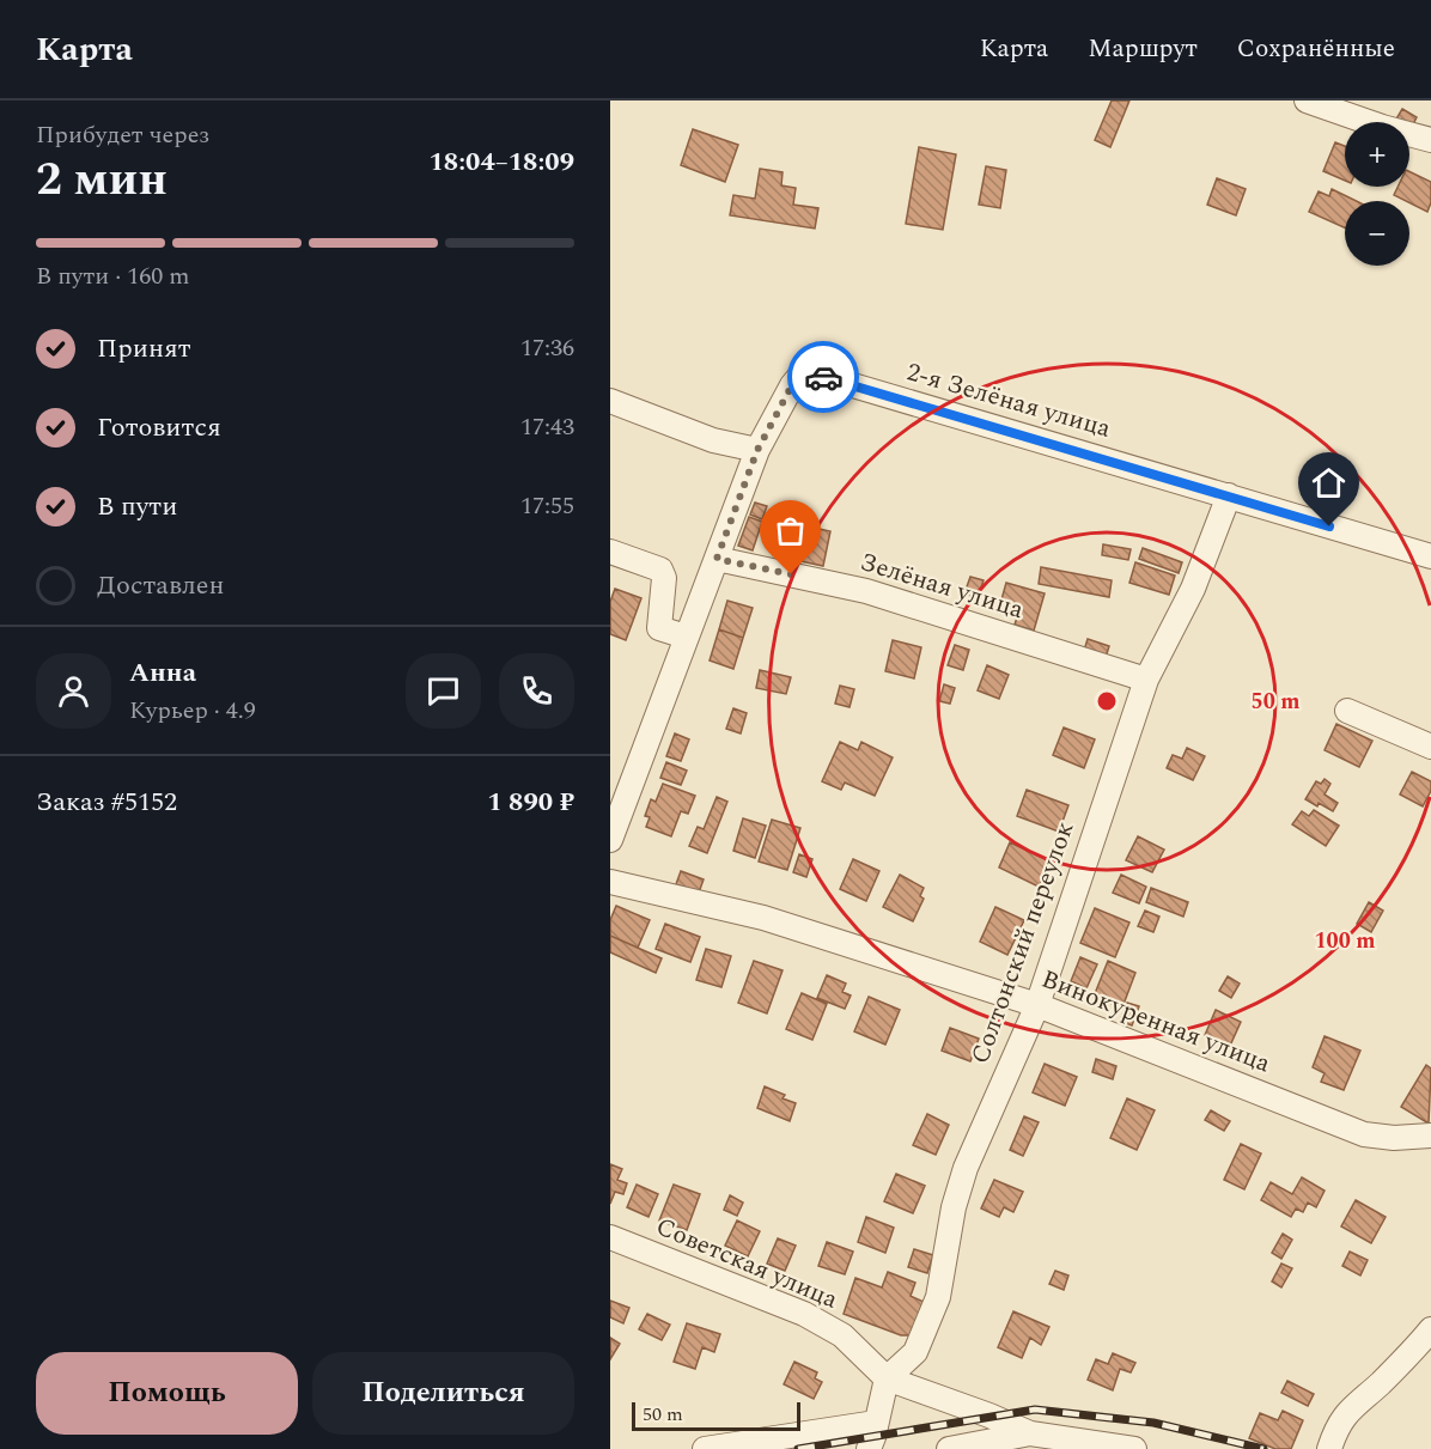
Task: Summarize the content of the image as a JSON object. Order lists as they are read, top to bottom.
{
  "streets": {
    "street": [
      "2-я Зелёная улица",
      "Зелёная улица",
      "Солтонский переулок",
      "Винокуренная улица",
      "Советская улица"
    ]
  },
  "crossings": [
    ["2-я Зелёная улица", "Зелёная улица"],
    ["2-я Зелёная улица", "Солтонский переулок"],
    ["Зелёная улица", "Солтонский переулок"],
    ["Солтонский переулок", "Винокуренная улица"],
    ["Солтонский переулок", "Советская улица"]
  ],
  "scale_bar": "50 m",
  "page": {
    "header": "Карта",
    "nav": ["Карта", "Маршрут", "Сохранённые"],
    "heading": ["2 мин", "Прибудет через", "18:04–18:09"],
    "panel": [
      "Анна",
      "Курьер · 4.9",
      "Заказ #5152",
      "1 890 ₽"
    ],
    "map_buttons": ["+", "−"],
    "bar": "В пути · 160 m",
    "list": [
      ["Принят", "17:36"],
      ["Готовится", "17:43"],
      ["В пути", "17:55"],
      "Доставлен"
    ],
    "buttons": ["Помощь", "Поделиться"],
    "scale": "50 m"
  },
  "rings": ["50 m", "100 m"]
}
